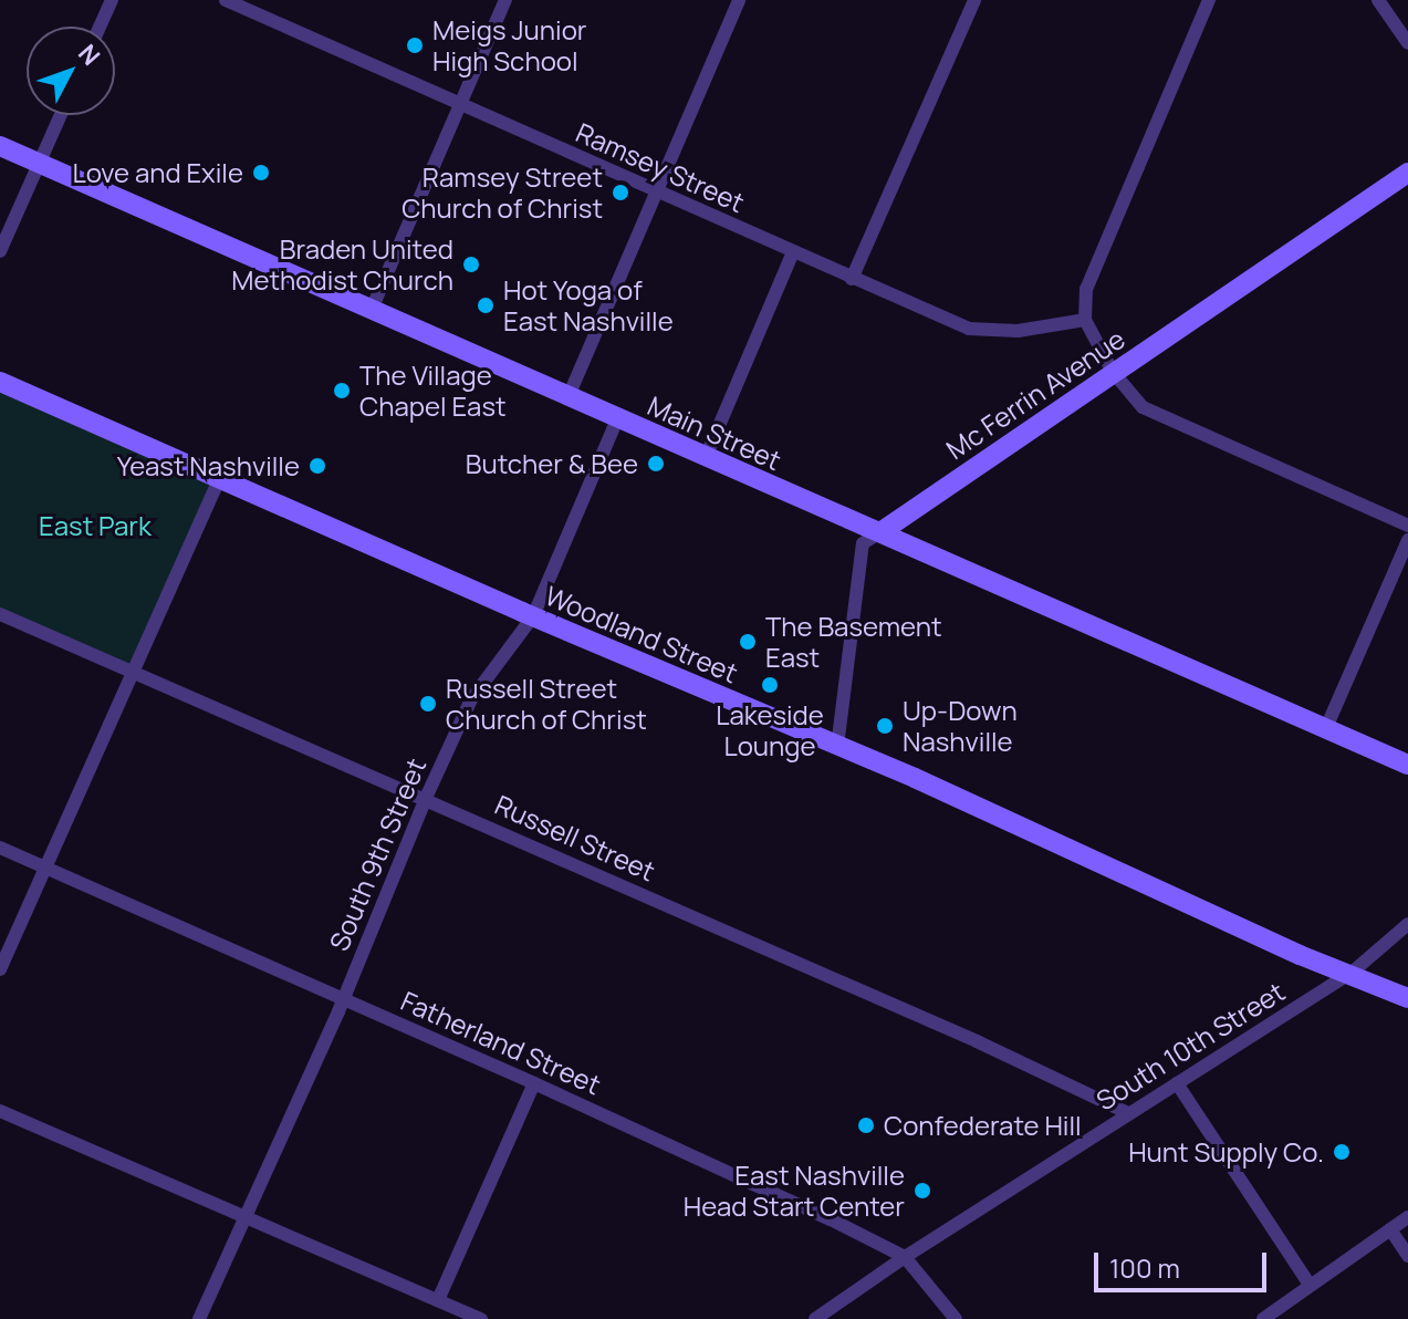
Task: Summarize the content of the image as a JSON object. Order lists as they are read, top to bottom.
{
  "streets": {
    "street": [
      "Ramsey Street",
      "Mc Ferrin Avenue",
      "Main Street",
      "Woodland Street",
      "Russell Street",
      "South 9th Street",
      "Fatherland Street",
      "South 10th Street"
    ]
  },
  "crossings": [
    ["Mc Ferrin Avenue", "Main Street"],
    ["Mc Ferrin Avenue", "Woodland Street"],
    ["Main Street", "South 9th Street"],
    ["Woodland Street", "South 9th Street"],
    ["Woodland Street", "South 10th Street"],
    ["Russell Street", "South 9th Street"],
    ["Russell Street", "South 10th Street"],
    ["South 9th Street", "Fatherland Street"],
    ["Fatherland Street", "South 10th Street"]
  ],
  "parks": ["East Park"],
  "places": [
    "Meigs Junior High School",
    "Love and Exile",
    "Ramsey Street Church of Christ",
    "Braden United Methodist Church",
    "Hot Yoga of East Nashville",
    "The Village Chapel East",
    "Butcher & Bee",
    "Yeast Nashville",
    "The Basement East",
    "Lakeside Lounge",
    "Russell Street Church of Christ",
    "Up-Down Nashville",
    "Confederate Hill",
    "Hunt Supply Co.",
    "East Nashville Head Start Center"
  ],
  "scale_bar": "100 m",
  "north": "top right"
}
